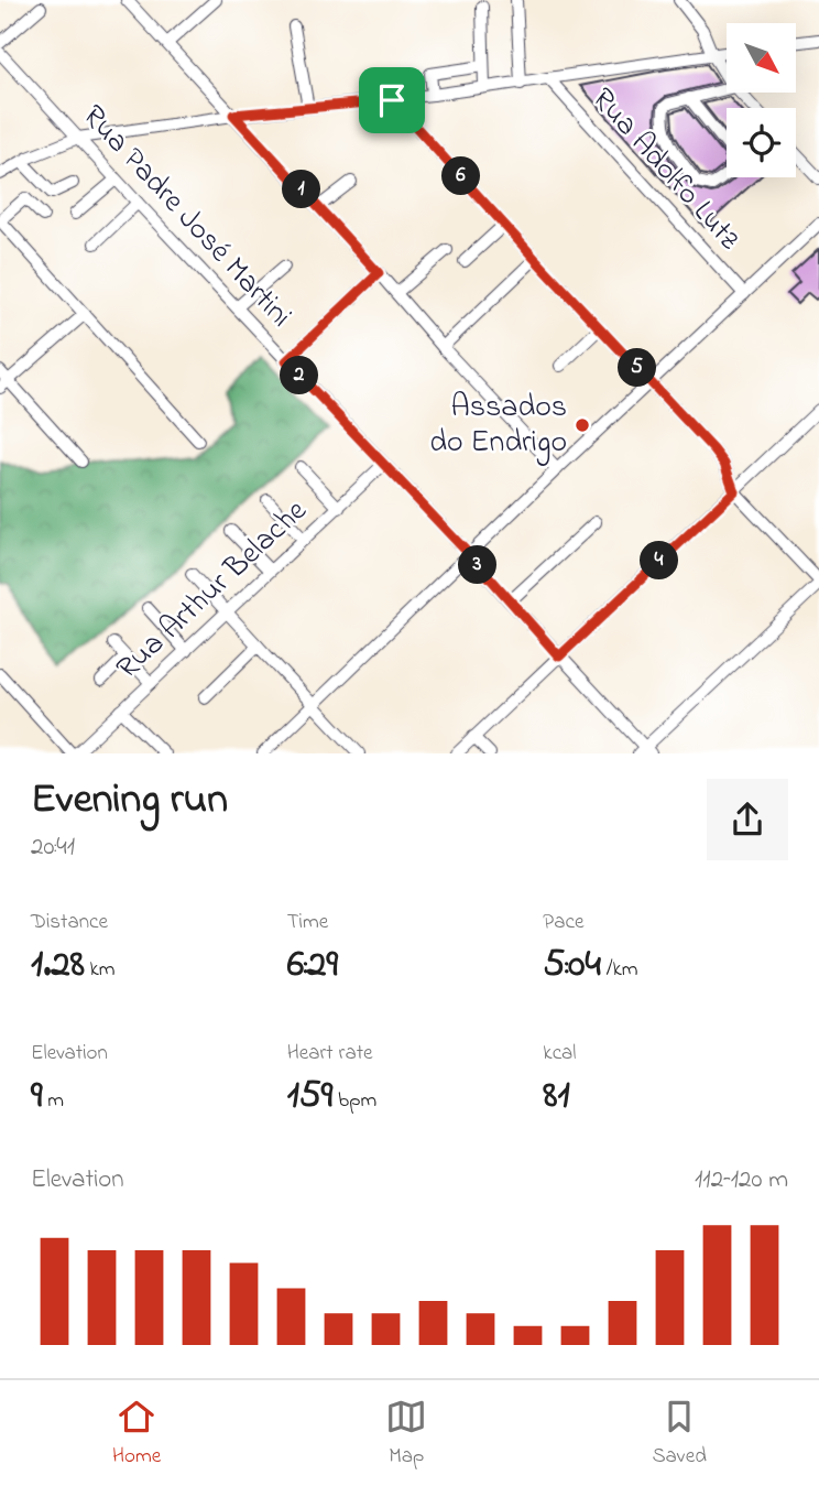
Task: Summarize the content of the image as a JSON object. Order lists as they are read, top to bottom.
{
  "streets": {
    "street": ["Rua Adolfo Lutz", "Rua Padre José Martini", "Rua Arthur Belache"]
  },
  "crossings": [
    ["Rua Padre José Martini", "Rua Arthur Belache"]
  ],
  "places": ["Assados do Endrigo"],
  "north": "bottom right",
  "page": {
    "pins": [
      "6",
      "1",
      "5",
      "2",
      "4",
      "3"
    ],
    "heading": ["Evening run", "20:41"],
    "stats": [
      ["Distance", "1.28 km"],
      ["Time", "6:29"],
      ["Pace", "5:04 /km"],
      ["Elevation", "9 m"],
      ["Heart rate", "159 bpm"],
      ["kcal", "81"]
    ],
    "chart": ["Elevation", "112–120 m"],
    "tabs": ["Home", "Map", "Saved"]
  }
}
